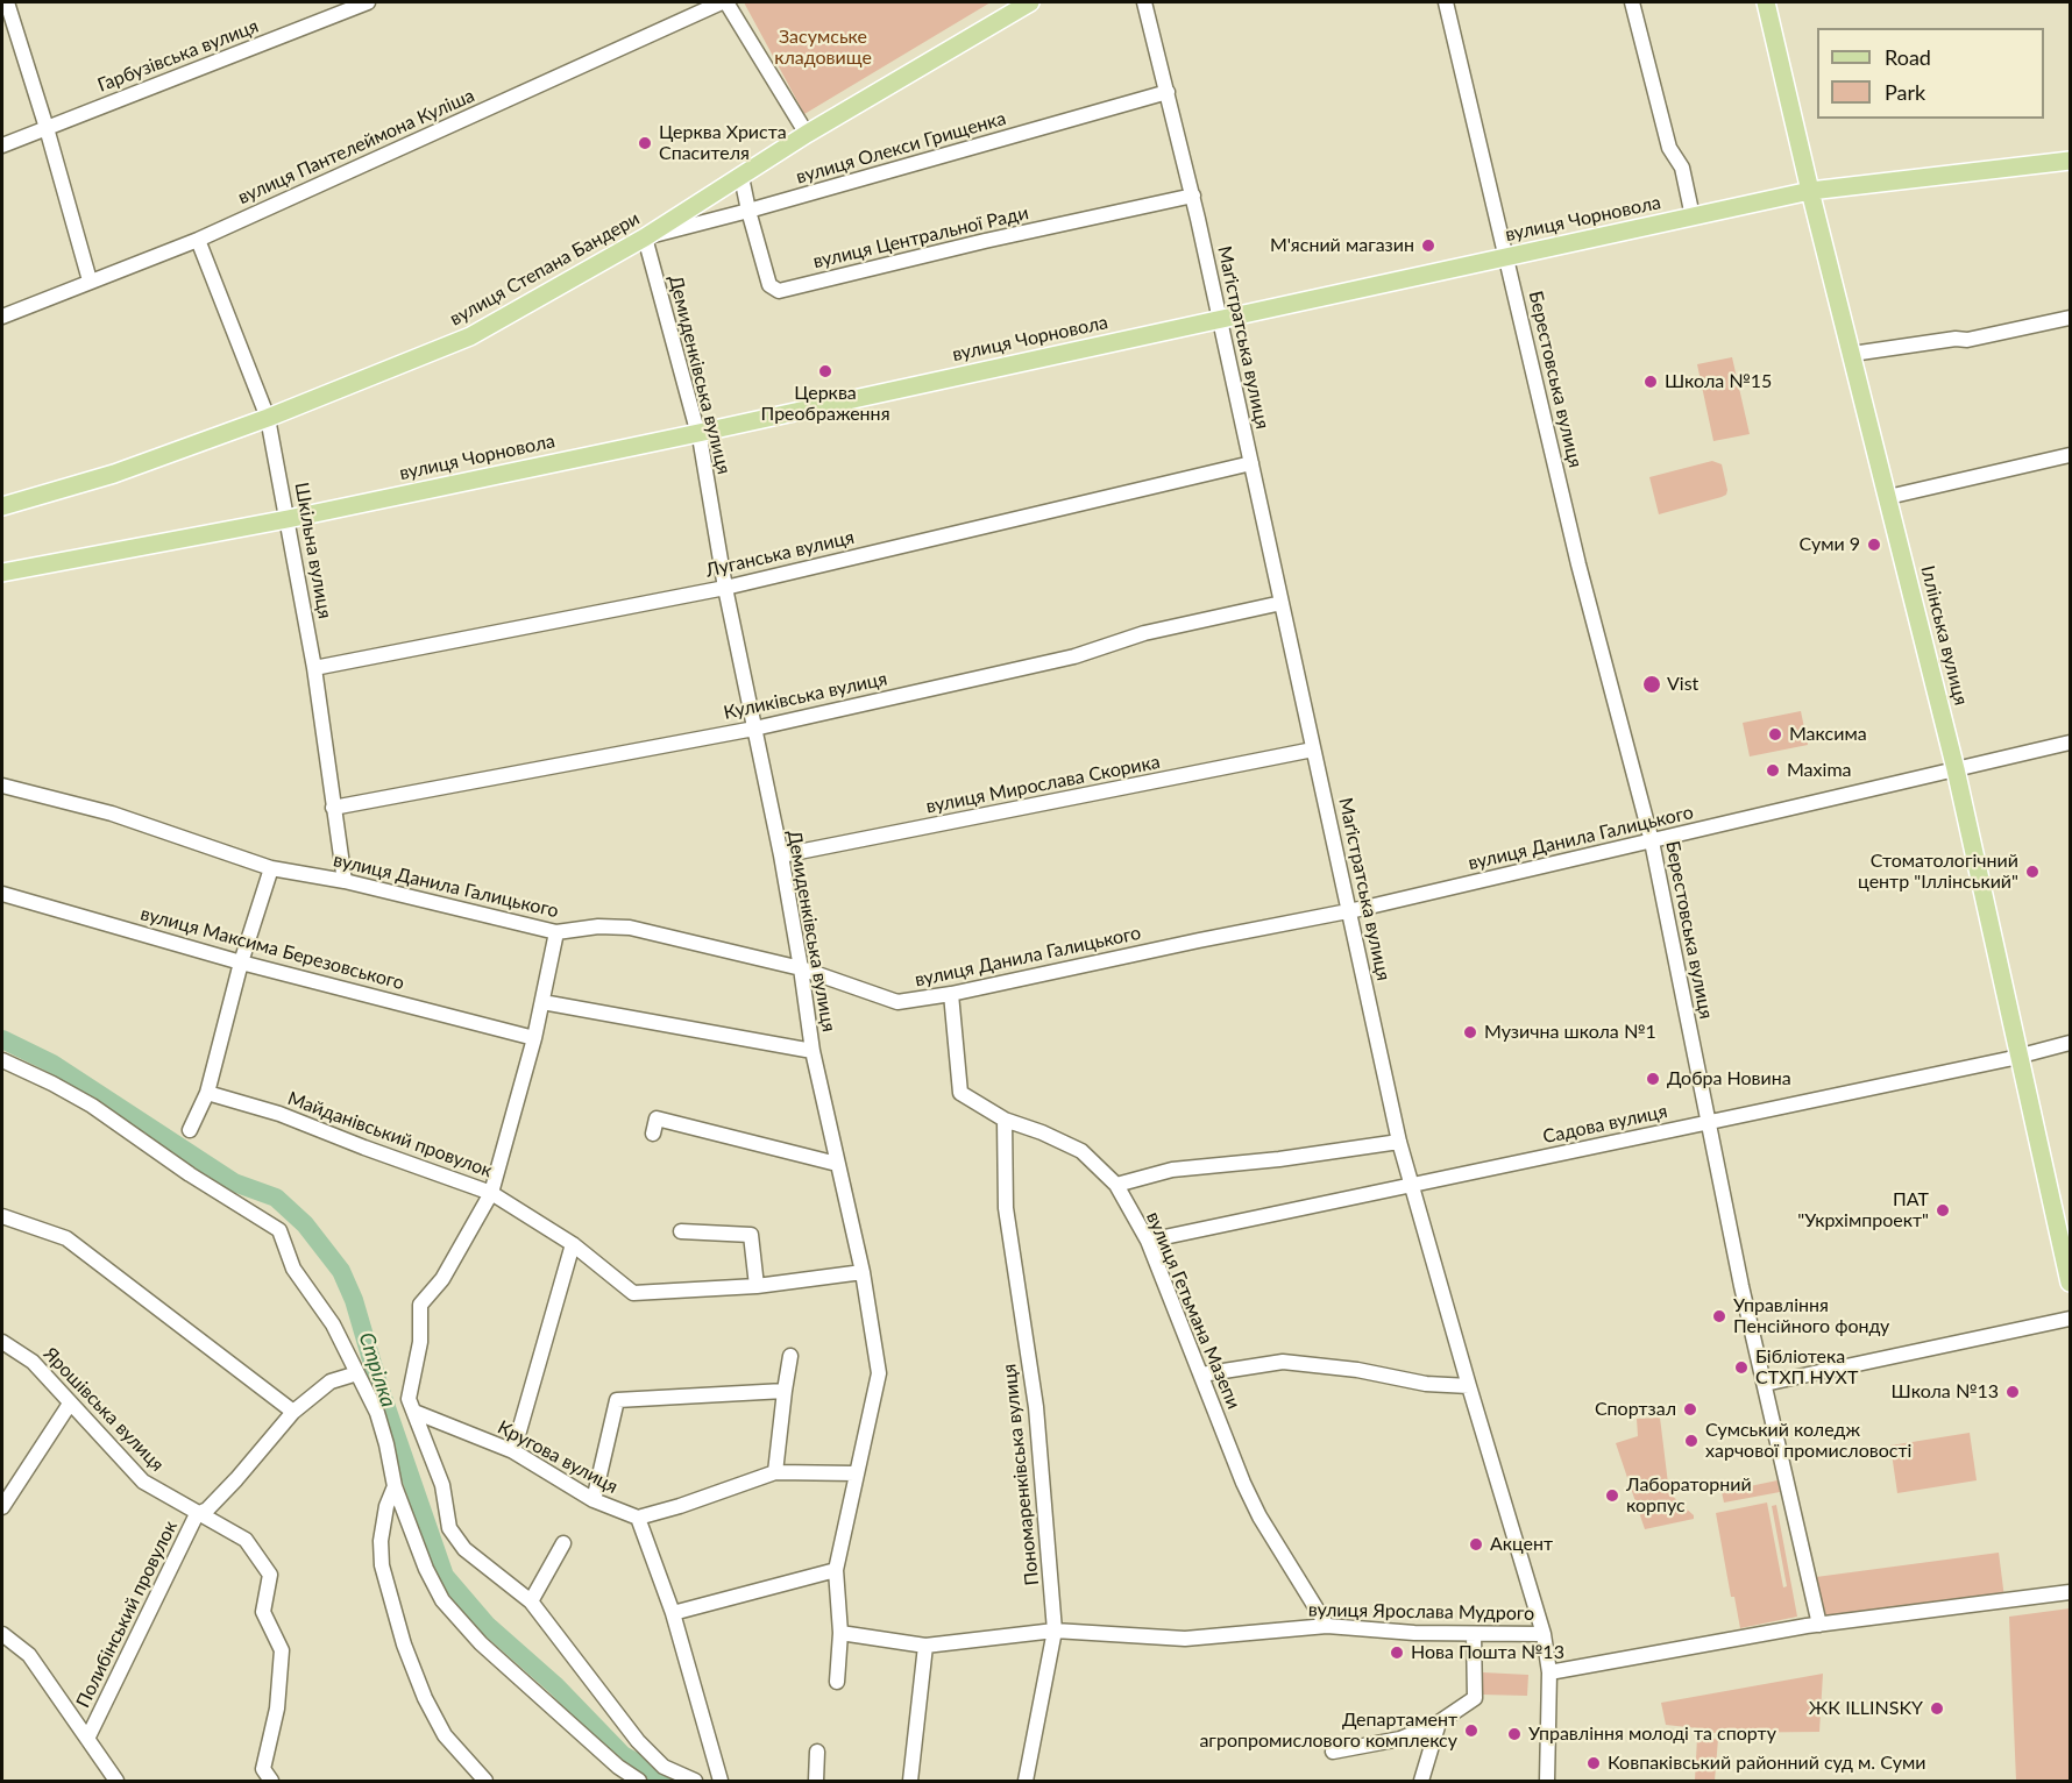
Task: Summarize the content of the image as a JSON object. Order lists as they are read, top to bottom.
{
  "streets": {
    "main road": ["вулиця Чорновола", "вулиця Степана Бандери", "Іллінська вулиця"],
    "street": [
      "Гарбузівська вулиця",
      "вулиця Пантелеймона Куліша",
      "вулиця Олекси Грищенка",
      "вулиця Центральної Ради",
      "Маґістратська вулиця",
      "Демиденківська вулиця",
      "Берестовська вулиця",
      "Шкільна вулиця",
      "Луганська вулиця",
      "Куликівська вулиця",
      "вулиця Мирослава Скорика",
      "вулиця Данила Галицького",
      "вулиця Максима Березовського",
      "Садова вулиця",
      "Майданівський провулок",
      "вулиця Гетьмана Мазепи",
      "Ярошівська вулиця",
      "Кругова вулиця",
      "Пономаренківська вулиця",
      "вулиця Ярослава Мудрого",
      "Полибінський провулок"
    ]
  },
  "crossings": [
    ["вулиця Пантелеймона Куліша", "Шкільна вулиця"],
    ["вулиця Олекси Грищенка", "вулиця Центральної Ради"],
    ["вулиця Олекси Грищенка", "вулиця Степана Бандери"],
    ["вулиця Олекси Грищенка", "Маґістратська вулиця"],
    ["вулиця Олекси Грищенка", "Демиденківська вулиця"],
    ["вулиця Чорновола", "Маґістратська вулиця"],
    ["вулиця Чорновола", "Демиденківська вулиця"],
    ["вулиця Чорновола", "Берестовська вулиця"],
    ["вулиця Чорновола", "Шкільна вулиця"],
    ["вулиця Чорновола", "Іллінська вулиця"],
    ["вулиця Центральної Ради", "вулиця Степана Бандери"],
    ["вулиця Центральної Ради", "Маґістратська вулиця"],
    ["вулиця Степана Бандери", "Демиденківська вулиця"],
    ["вулиця Степана Бандери", "Шкільна вулиця"],
    ["Маґістратська вулиця", "Луганська вулиця"],
    ["Маґістратська вулиця", "Куликівська вулиця"],
    ["Маґістратська вулиця", "вулиця Мирослава Скорика"],
    ["Маґістратська вулиця", "вулиця Данила Галицького"],
    ["Маґістратська вулиця", "Садова вулиця"],
    ["Маґістратська вулиця", "вулиця Ярослава Мудрого"],
    ["Демиденківська вулиця", "Луганська вулиця"],
    ["Демиденківська вулиця", "Куликівська вулиця"],
    ["Демиденківська вулиця", "вулиця Мирослава Скорика"],
    ["Демиденківська вулиця", "вулиця Данила Галицького"],
    ["Демиденківська вулиця", "Майданівський провулок"],
    ["Демиденківська вулиця", "вулиця Ярослава Мудрого"],
    ["Берестовська вулиця", "вулиця Данила Галицького"],
    ["Берестовська вулиця", "Садова вулиця"],
    ["Шкільна вулиця", "Луганська вулиця"],
    ["Шкільна вулиця", "Куликівська вулиця"],
    ["Шкільна вулиця", "вулиця Данила Галицького"],
    ["Іллінська вулиця", "вулиця Данила Галицького"],
    ["Іллінська вулиця", "Садова вулиця"],
    ["вулиця Данила Галицького", "вулиця Гетьмана Мазепи"],
    ["Садова вулиця", "вулиця Гетьмана Мазепи"],
    ["вулиця Гетьмана Мазепи", "Пономаренківська вулиця"],
    ["вулиця Гетьмана Мазепи", "вулиця Ярослава Мудрого"],
    ["Ярошівська вулиця", "Полибінський провулок"],
    ["Пономаренківська вулиця", "вулиця Ярослава Мудрого"]
  ],
  "water": ["Стрілка"],
  "parks": ["Засумське кладовище"],
  "places": [
    "Церква Христа Спасителя",
    "М'ясний магазин",
    "Церква Преображення",
    "Школа №15",
    "Суми 9",
    "Vist",
    "Максима",
    "Maxima",
    "Стоматологічний центр \"Іллінський\"",
    "Музична школа №1",
    "Добра Новина",
    "ПАТ \"Укрхімпроект\"",
    "Управління Пенсійного фонду",
    "Бібліотека СТХП НУХТ",
    "Школа №13",
    "Спортзал",
    "Сумський коледж харчової промисловості",
    "Лабораторний корпус",
    "Акцент",
    "Нова Пошта №13",
    "ЖК ILLINSKY",
    "Департамент агропромислового комплексу",
    "Управління молоді та спорту",
    "Ковпаківський районний суд м. Суми"
  ],
  "legend": ["Road", "Park"]
}
